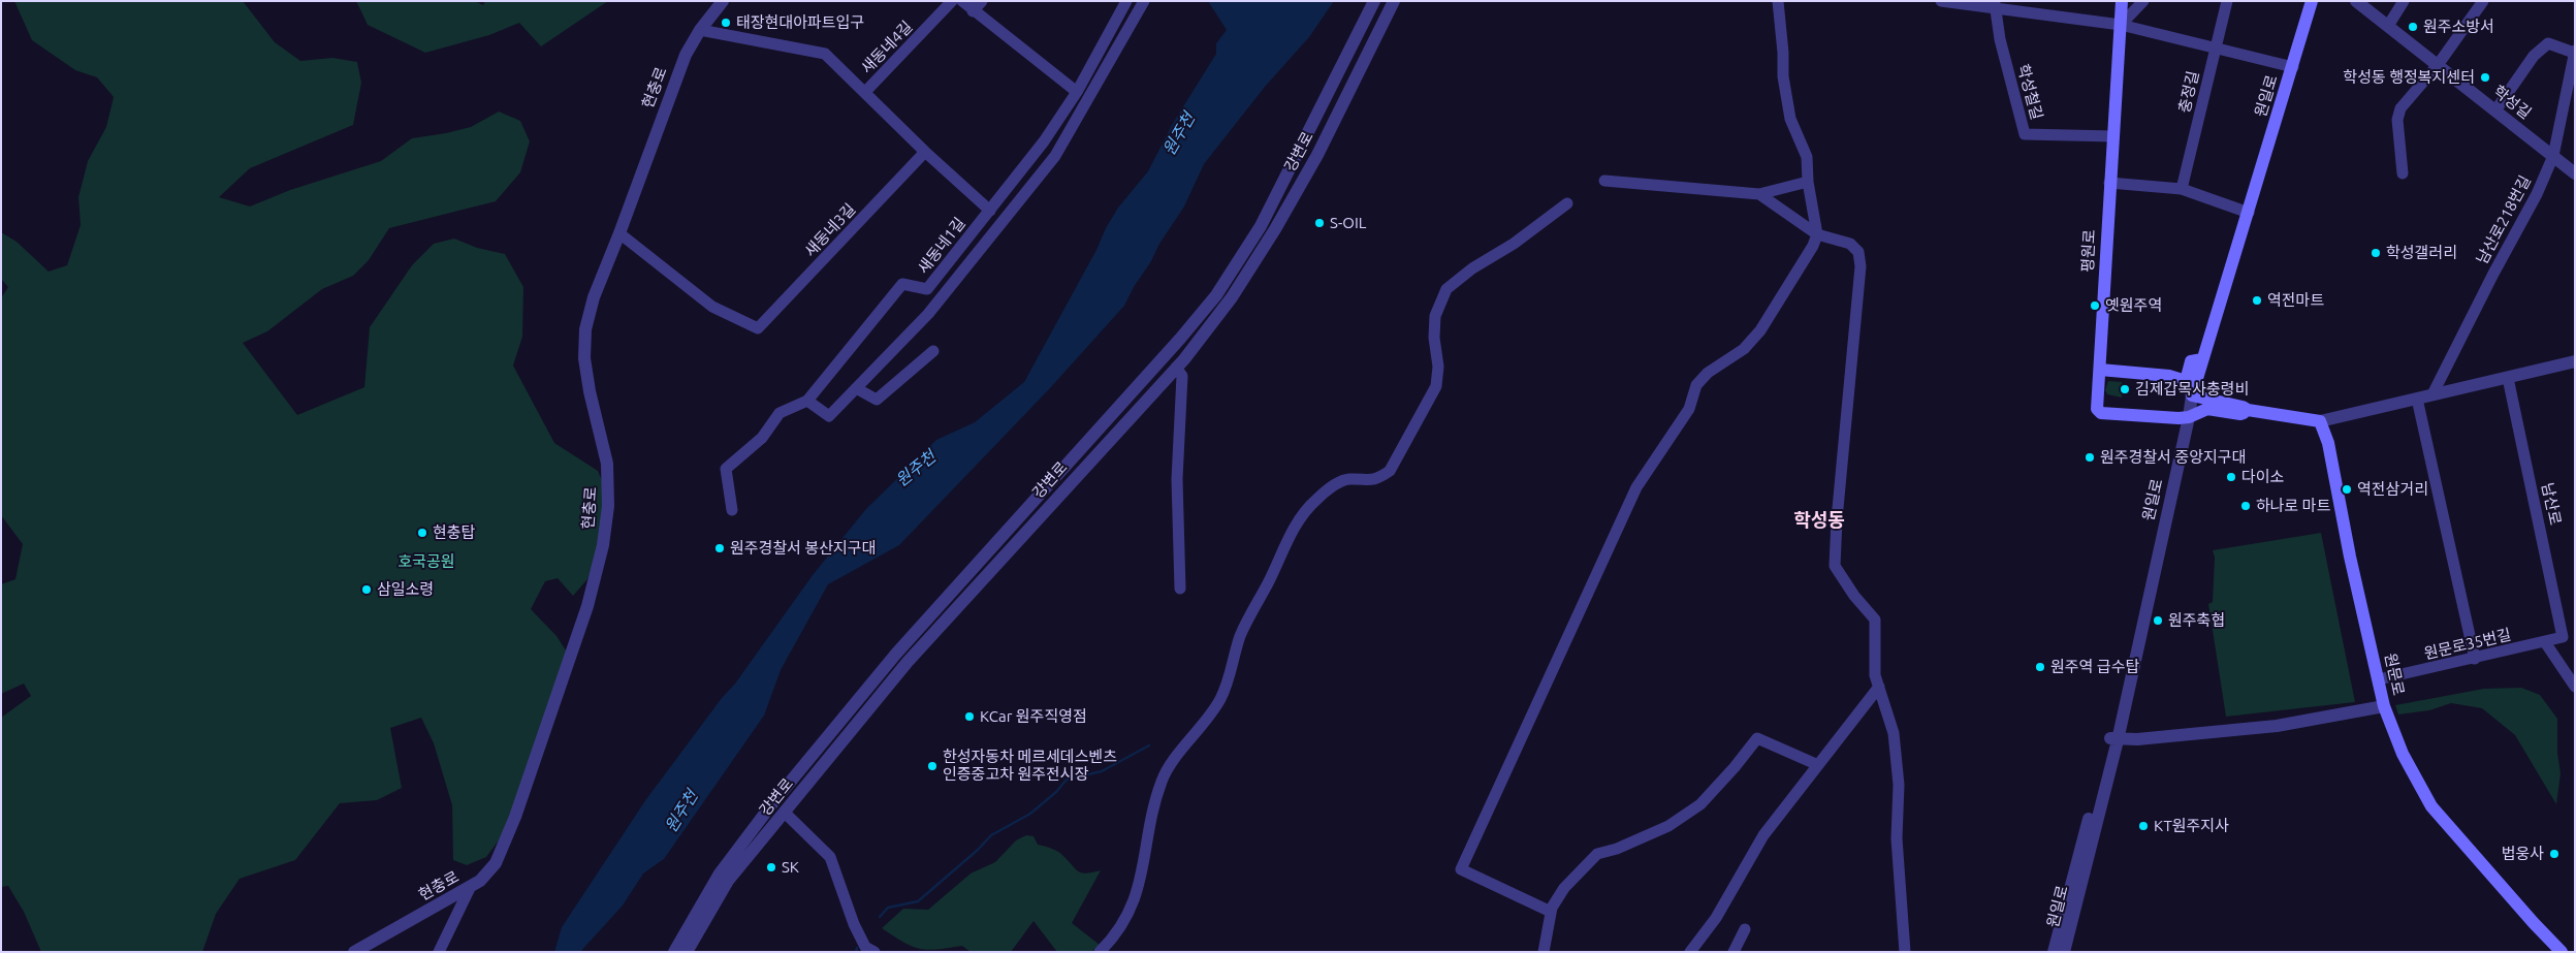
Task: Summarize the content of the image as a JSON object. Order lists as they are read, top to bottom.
{
  "streets": {
    "main road": ["원일로", "평원로", "원문로"],
    "street": [
      "새동네4길",
      "현충로",
      "학성철길",
      "충정길",
      "학성길",
      "강변로",
      "남산로218번길",
      "새동네3길",
      "새동네1길",
      "남산로",
      "원문로35번길"
    ]
  },
  "crossings": [
    ["현충로", "새동네3길"],
    ["학성철길", "평원로"],
    ["원일로", "평원로"],
    ["학성길", "남산로218번길"],
    ["남산로", "원문로35번길"],
    ["원문로35번길", "원문로"]
  ],
  "districts": ["학성동"],
  "water": ["원주천"],
  "parks": ["호국공원"],
  "places": [
    "태장현대아파트입구",
    "원주소방서",
    "학성동 행정복지센터",
    "S-OIL",
    "학성갤러리",
    "역전마트",
    "옛원주역",
    "김제갑목사충령비",
    "원주경찰서 중앙지구대",
    "다이소",
    "역전삼거리",
    "하나로 마트",
    "현충탑",
    "원주경찰서 봉산지구대",
    "삼일소령",
    "원주축협",
    "원주역 급수탑",
    "KCar 원주직영점",
    "한성자동차 메르세데스벤츠 인증중고차 원주전시장",
    "KT원주지사",
    "법웅사",
    "SK"
  ]
}
